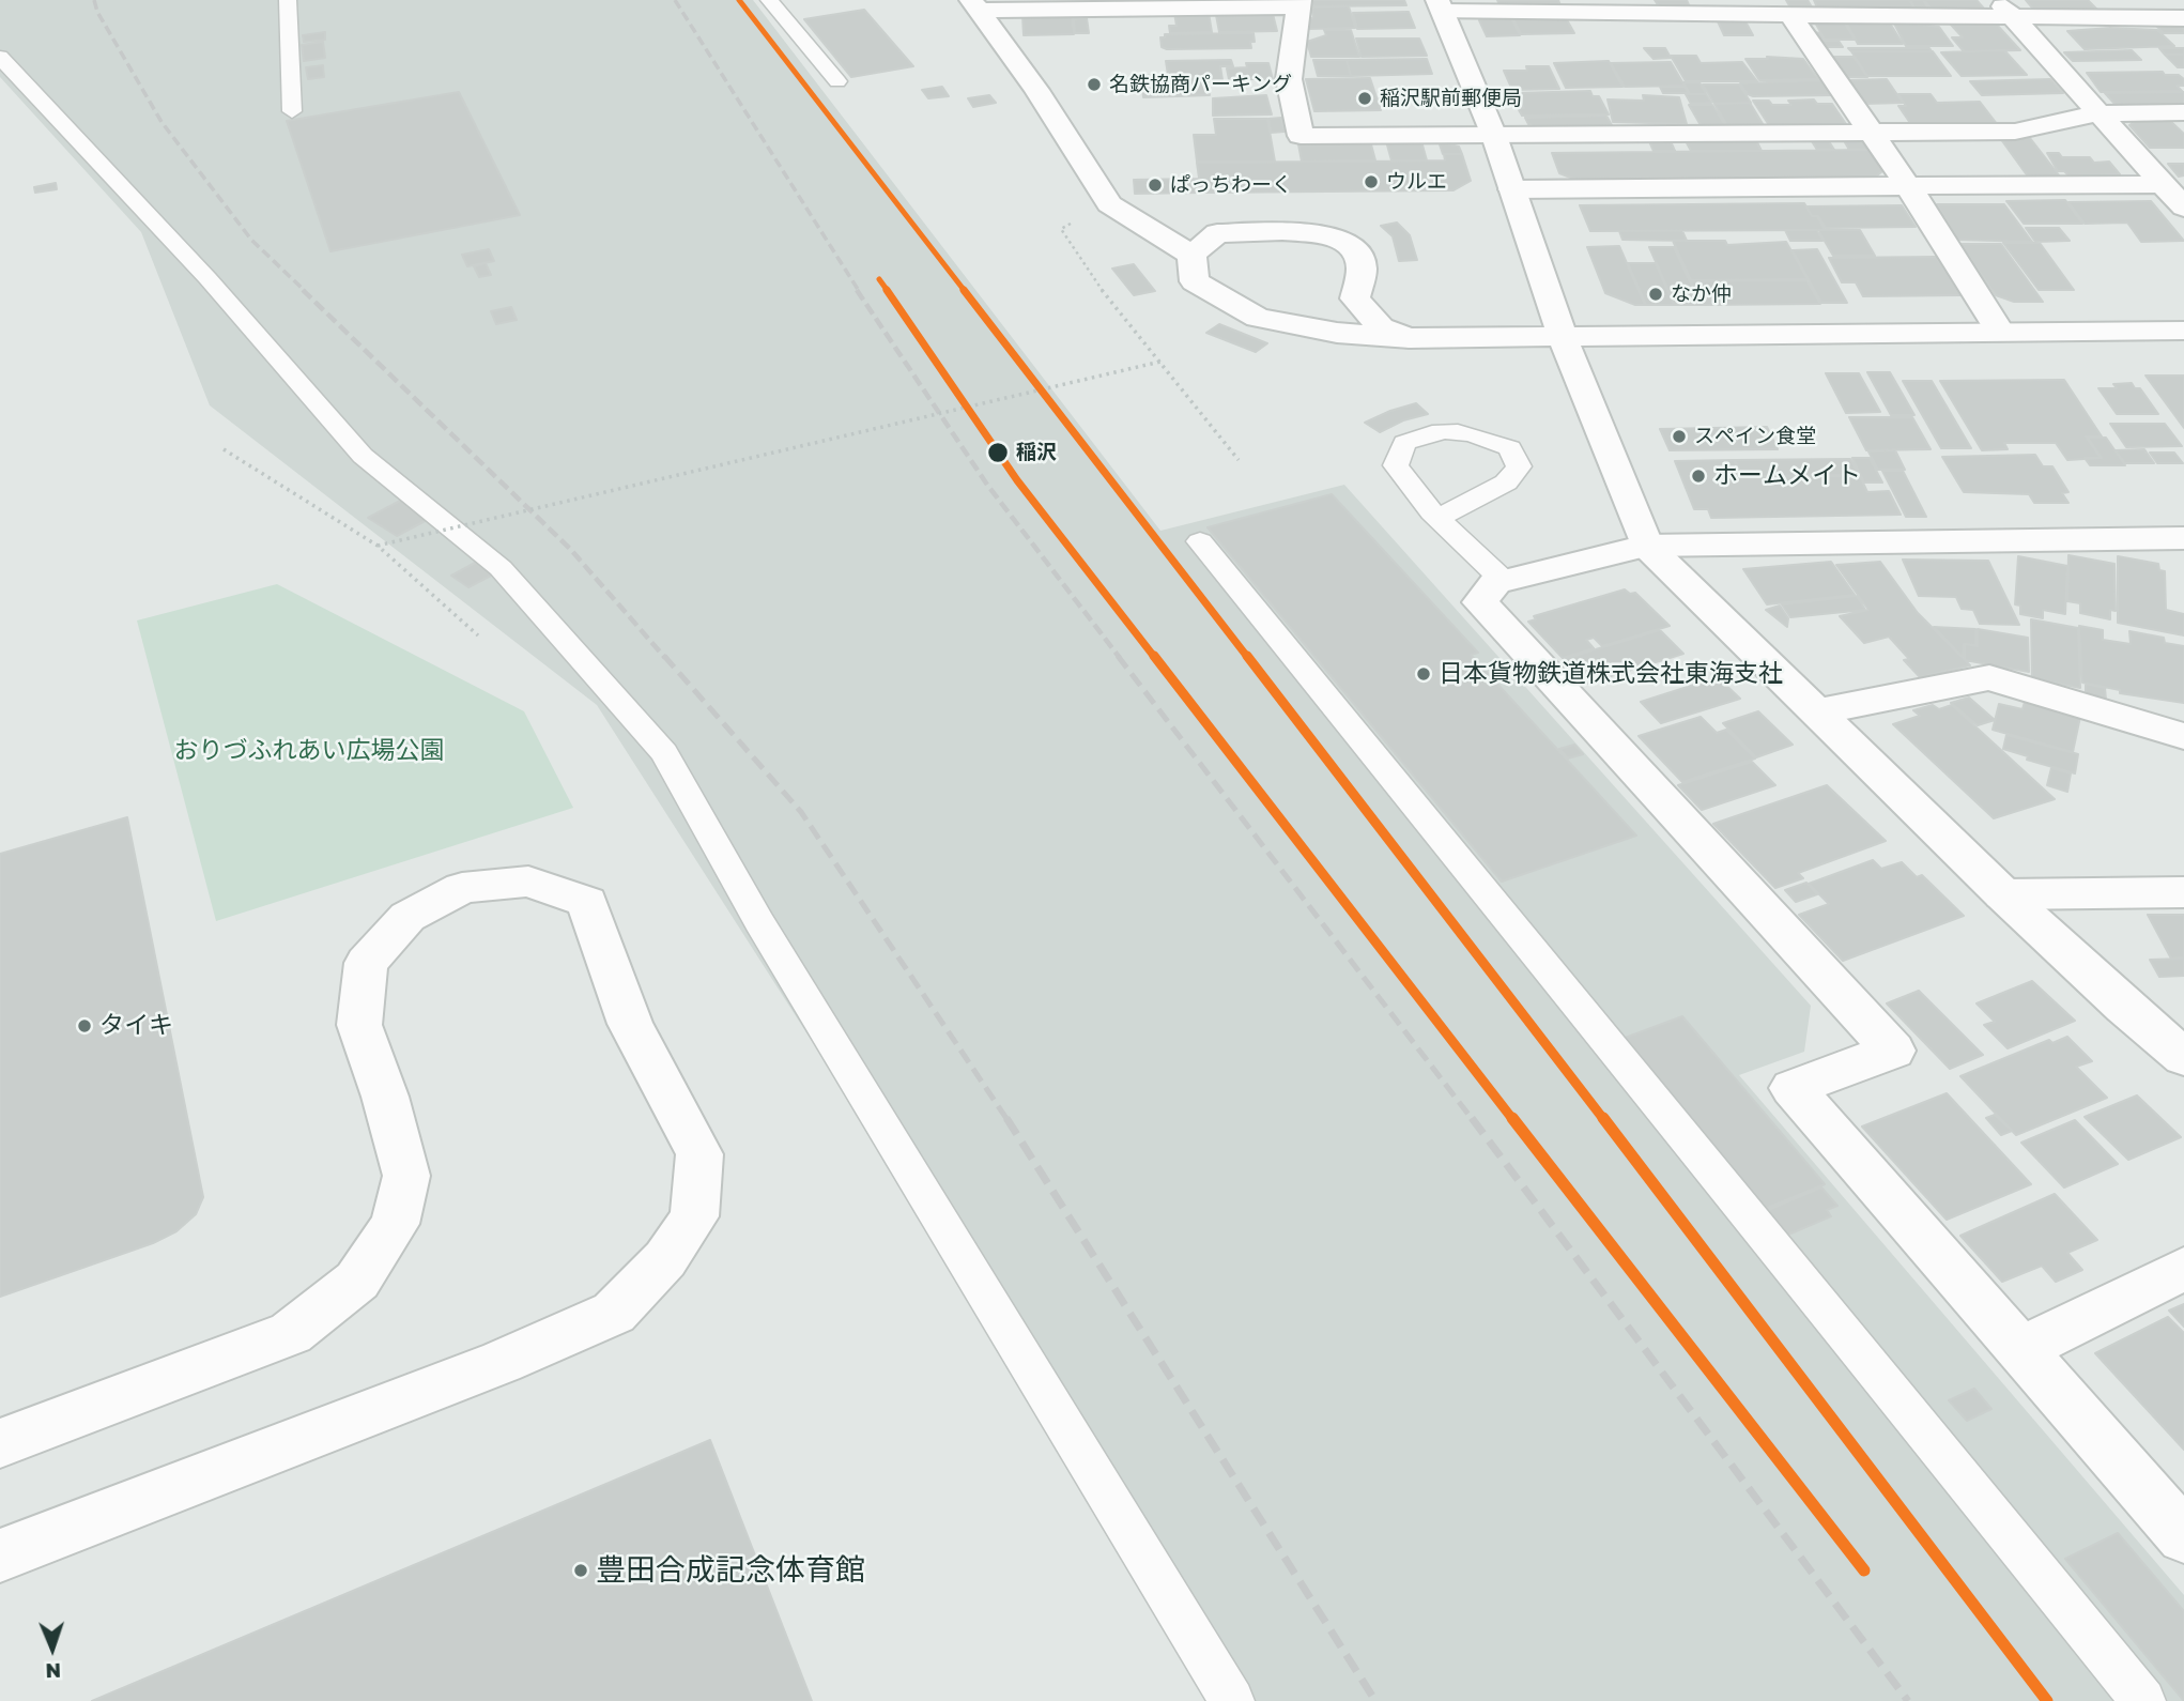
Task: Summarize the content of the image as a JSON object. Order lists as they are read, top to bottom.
{
  "parks": ["おりづふれあい広場公園"],
  "places": [
    "名鉄協商パーキング",
    "稲沢駅前郵便局",
    "ウルエ",
    "ぱっちわーく",
    "なか仲",
    "スペイン食堂",
    "稲沢",
    "ホームメイト",
    "日本貨物鉄道株式会社東海支社",
    "タイキ",
    "豊田合成記念体育館"
  ],
  "north": "bottom"
}
